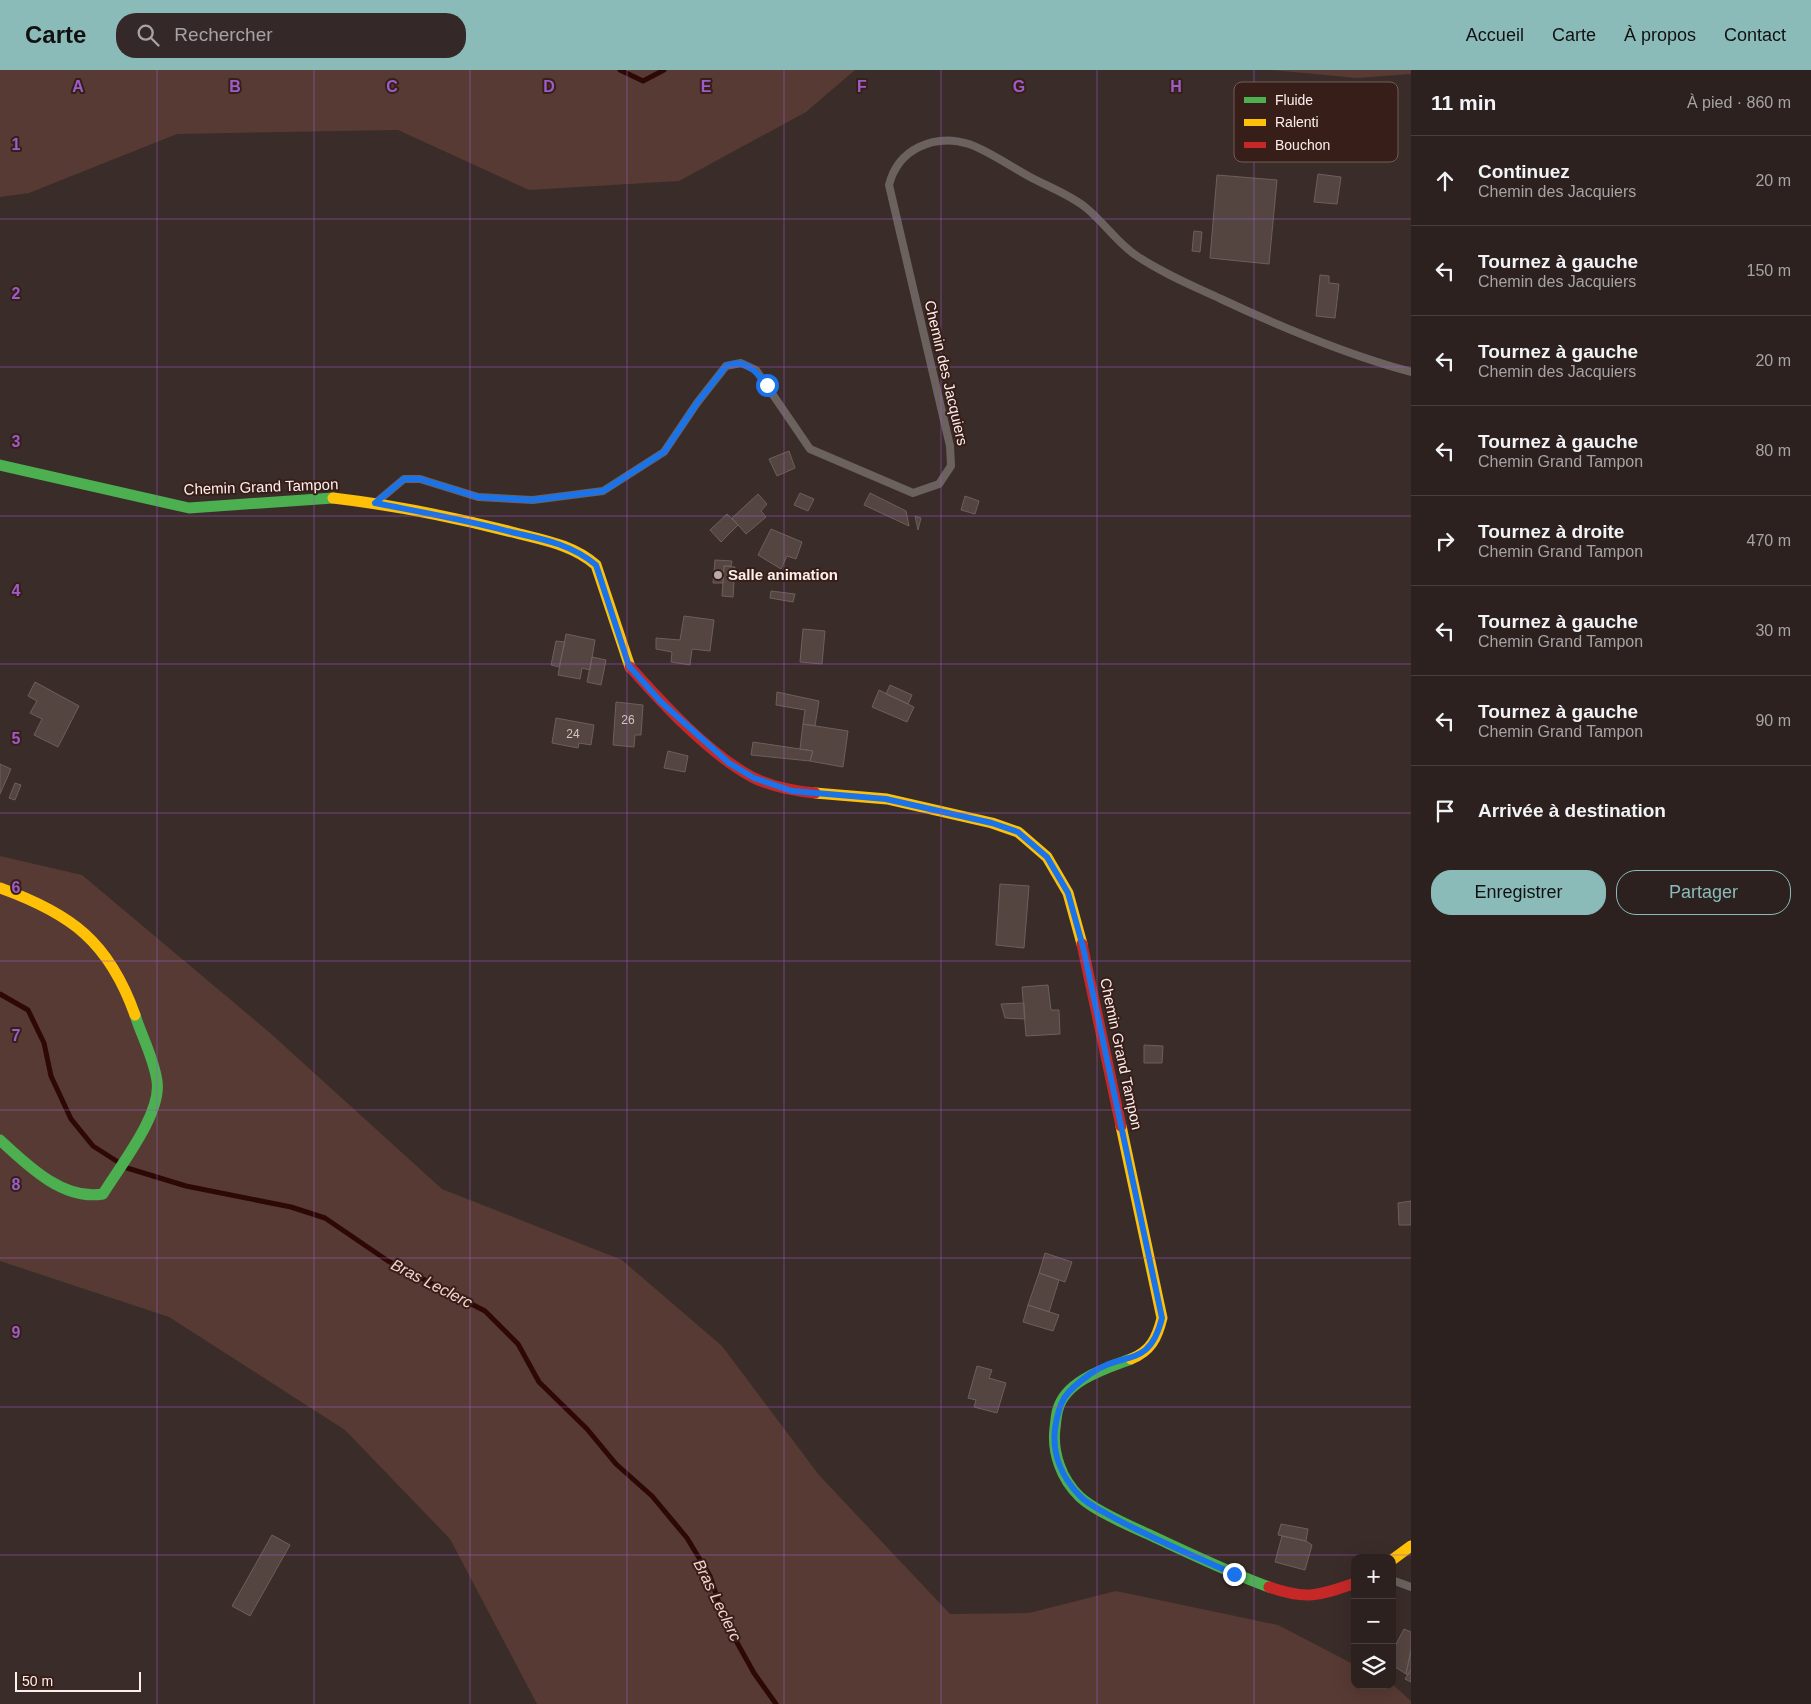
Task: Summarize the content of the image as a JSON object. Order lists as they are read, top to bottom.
{
  "streets": {
    "main road": ["Chemin Grand Tampon"],
    "lane": ["Chemin des Jacquiers"]
  },
  "crossings": [
    ["Chemin des Jacquiers", "Chemin Grand Tampon"]
  ],
  "water": ["Bras Leclerc"],
  "places": ["Salle animation"],
  "house_numbers": ["26", "24"],
  "legend": ["Fluide", "Ralenti", "Bouchon"],
  "scale_bar": "50 m",
  "page": {
    "header": "Carte",
    "search": "Rechercher",
    "nav": [
      "Accueil",
      "Carte",
      "À propos",
      "Contact"
    ],
    "heading": ["11 min", "À pied · 860 m"],
    "list": [
      ["Continuez", "Chemin des Jacquiers", "20 m"],
      ["Tournez à gauche", "Chemin des Jacquiers", "150 m"],
      ["Tournez à gauche", "Chemin des Jacquiers", "20 m"],
      ["Tournez à gauche", "Chemin Grand Tampon", "80 m"],
      ["Tournez à droite", "Chemin Grand Tampon", "470 m"],
      ["Tournez à gauche", "Chemin Grand Tampon", "30 m"],
      ["Tournez à gauche", "Chemin Grand Tampon", "90 m"],
      "Arrivée à destination"
    ],
    "buttons": ["Enregistrer", "Partager"],
    "map_buttons": ["+", "−"],
    "scale": "50 m"
  },
  "grid": {
    "columns": [
      "A",
      "B",
      "C",
      "D",
      "E",
      "F",
      "G",
      "H"
    ],
    "rows": [
      "1",
      "2",
      "3",
      "4",
      "5",
      "6",
      "7",
      "8",
      "9"
    ]
  }
}
